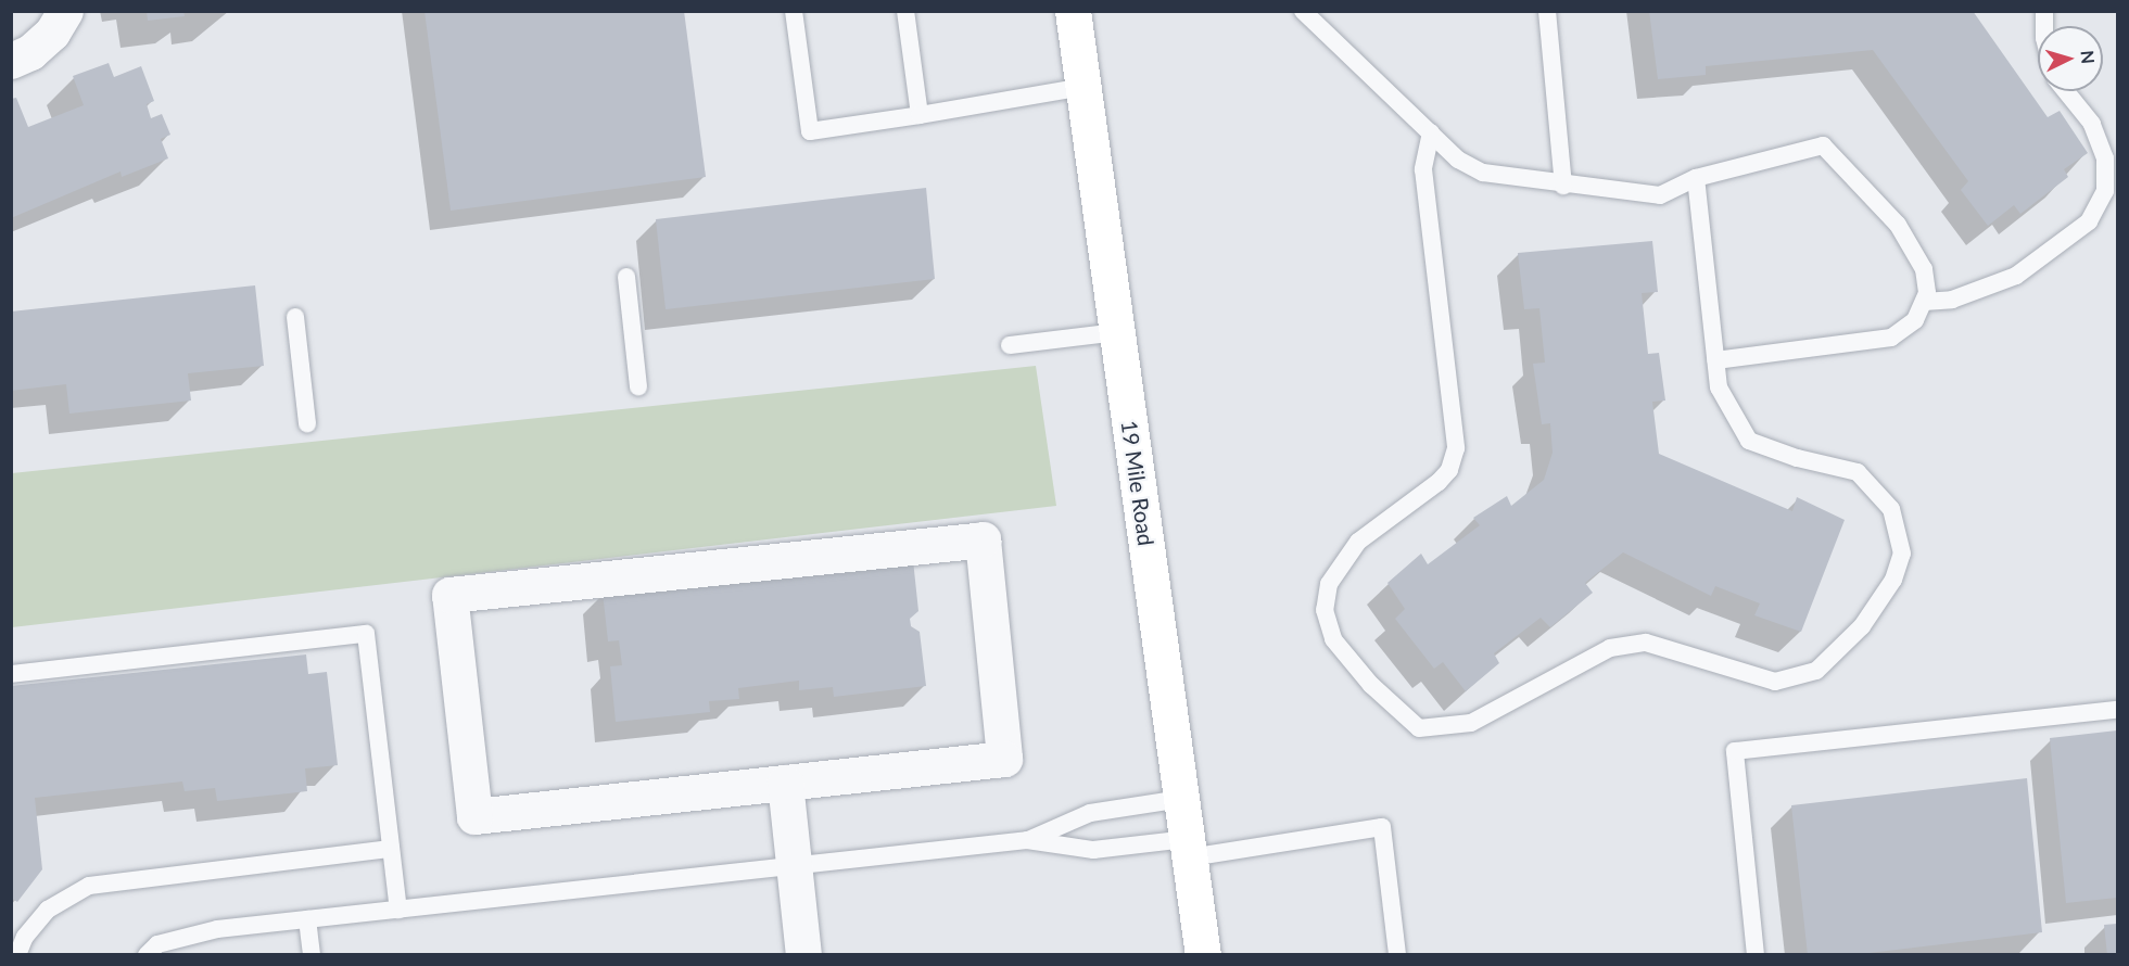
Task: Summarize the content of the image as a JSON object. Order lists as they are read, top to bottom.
{
  "streets": {
    "street": ["19 Mile Road"]
  },
  "north": "right"
}
